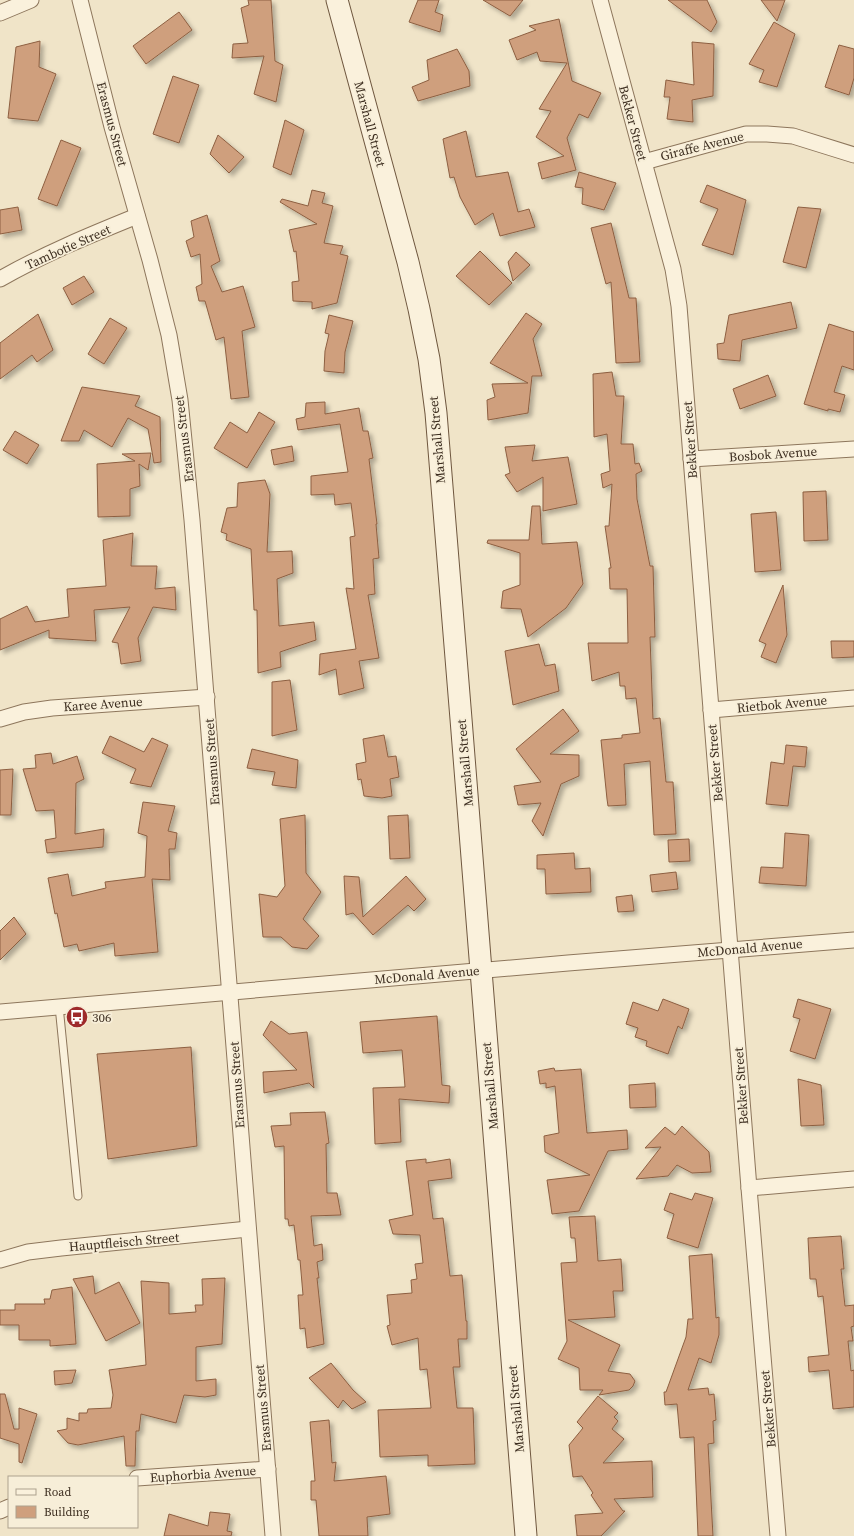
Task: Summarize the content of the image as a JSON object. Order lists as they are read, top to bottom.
{
  "streets": {
    "street": [
      "Bekker Street",
      "Erasmus Street",
      "Marshall Street",
      "Giraffe Avenue",
      "Tambotie Street",
      "Bosbok Avenue",
      "Karee Avenue",
      "Rietbok Avenue",
      "McDonald Avenue",
      "Hauptfleisch Street",
      "Euphorbia Avenue"
    ]
  },
  "crossings": [
    ["Bekker Street", "Giraffe Avenue"],
    ["Bekker Street", "Bosbok Avenue"],
    ["Bekker Street", "Rietbok Avenue"],
    ["Bekker Street", "McDonald Avenue"],
    ["Erasmus Street", "Tambotie Street"],
    ["Erasmus Street", "Karee Avenue"],
    ["Erasmus Street", "McDonald Avenue"],
    ["Erasmus Street", "Hauptfleisch Street"],
    ["Erasmus Street", "Euphorbia Avenue"],
    ["Marshall Street", "McDonald Avenue"]
  ],
  "places": {
    "bus stop": ["306"]
  },
  "legend": ["Road", "Building"]
}
